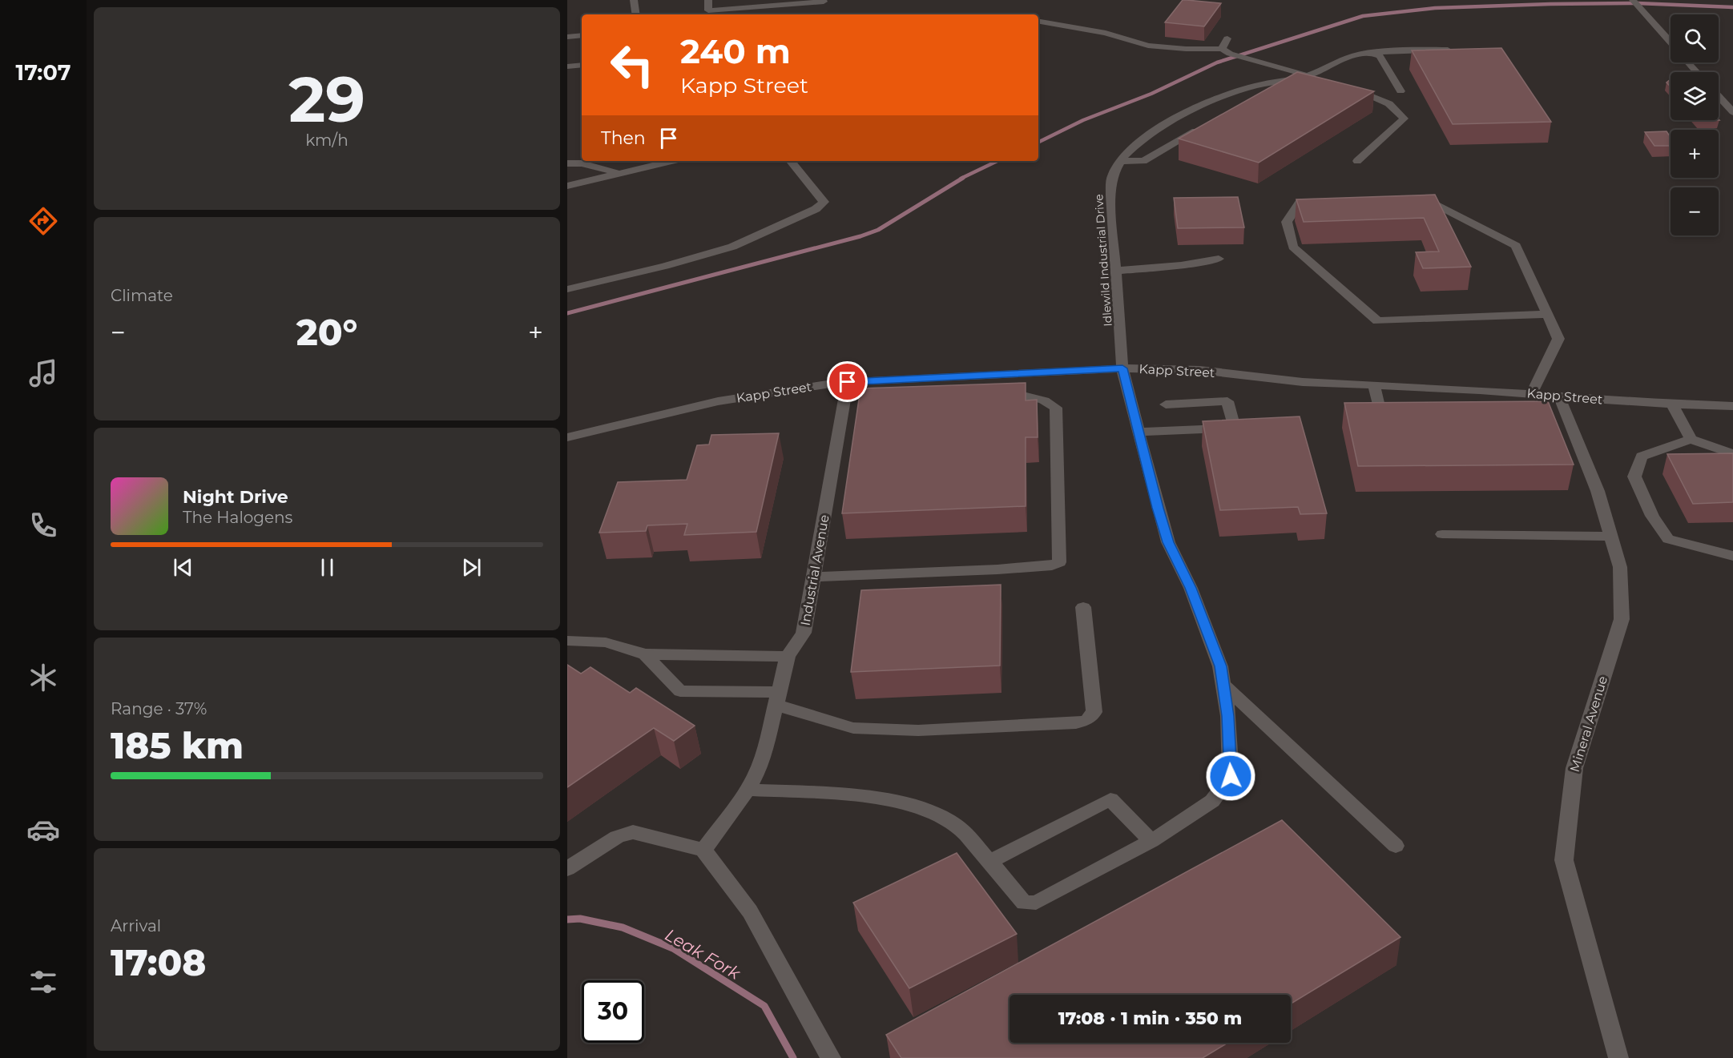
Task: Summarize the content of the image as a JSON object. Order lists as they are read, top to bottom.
{
  "streets": {
    "street": [
      "Idlewild Industrial Drive",
      "Kapp Street",
      "Industrial Avenue",
      "Mineral Avenue"
    ]
  },
  "crossings": [
    ["Idlewild Industrial Drive", "Kapp Street"],
    ["Kapp Street", "Industrial Avenue"],
    ["Kapp Street", "Mineral Avenue"]
  ],
  "water": ["Leak Fork"],
  "page": {
    "tabs": "17:07",
    "tile": [
      ["29", "km/h"],
      "Climate",
      ["Range · 37%", "185 km"],
      ["Arrival", "17:08"]
    ],
    "map_buttons": ["+", "−"],
    "turn": ["240 m", "Kapp Street"],
    "then": "Then",
    "heat": ["−", "20°", "+"],
    "song": ["Night Drive", "The Halogens"],
    "limit": "30",
    "trip": "17:08 · 1 min · 350 m"
  }
}
